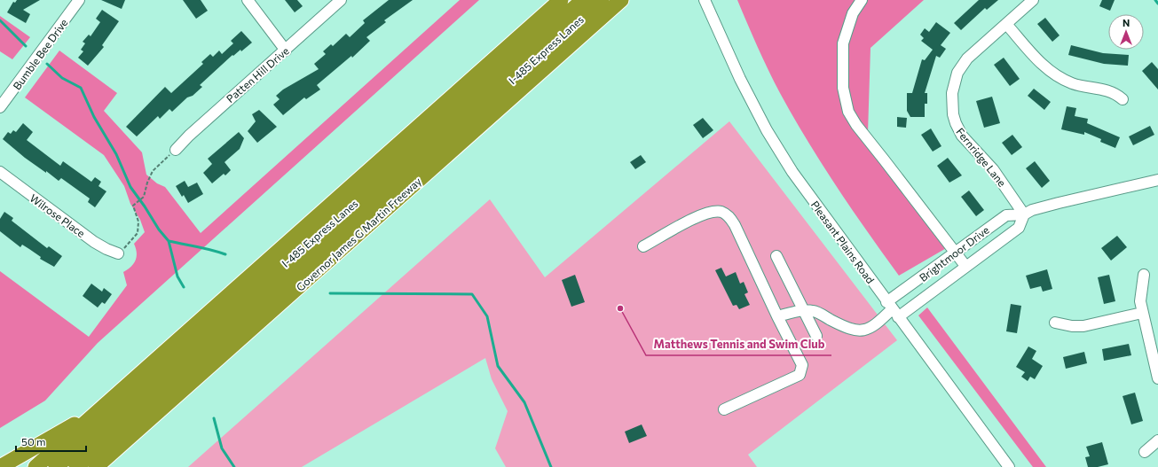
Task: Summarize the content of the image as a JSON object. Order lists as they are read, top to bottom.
{
  "streets": {
    "highway": ["I-485 Express Lanes", "Governor James G Martin Freeway"],
    "street": [
      "Bumble Bee Drive",
      "Patten Hill Drive",
      "Fernridge Lane",
      "Wilrose Place",
      "Pleasant Plains Road",
      "Brightmoor Drive"
    ]
  },
  "crossings": [
    ["Fernridge Lane", "Brightmoor Drive"],
    ["Pleasant Plains Road", "Brightmoor Drive"]
  ],
  "places": ["Matthews Tennis and Swim Club"],
  "scale_bar": "50 m",
  "north": "top"
}
